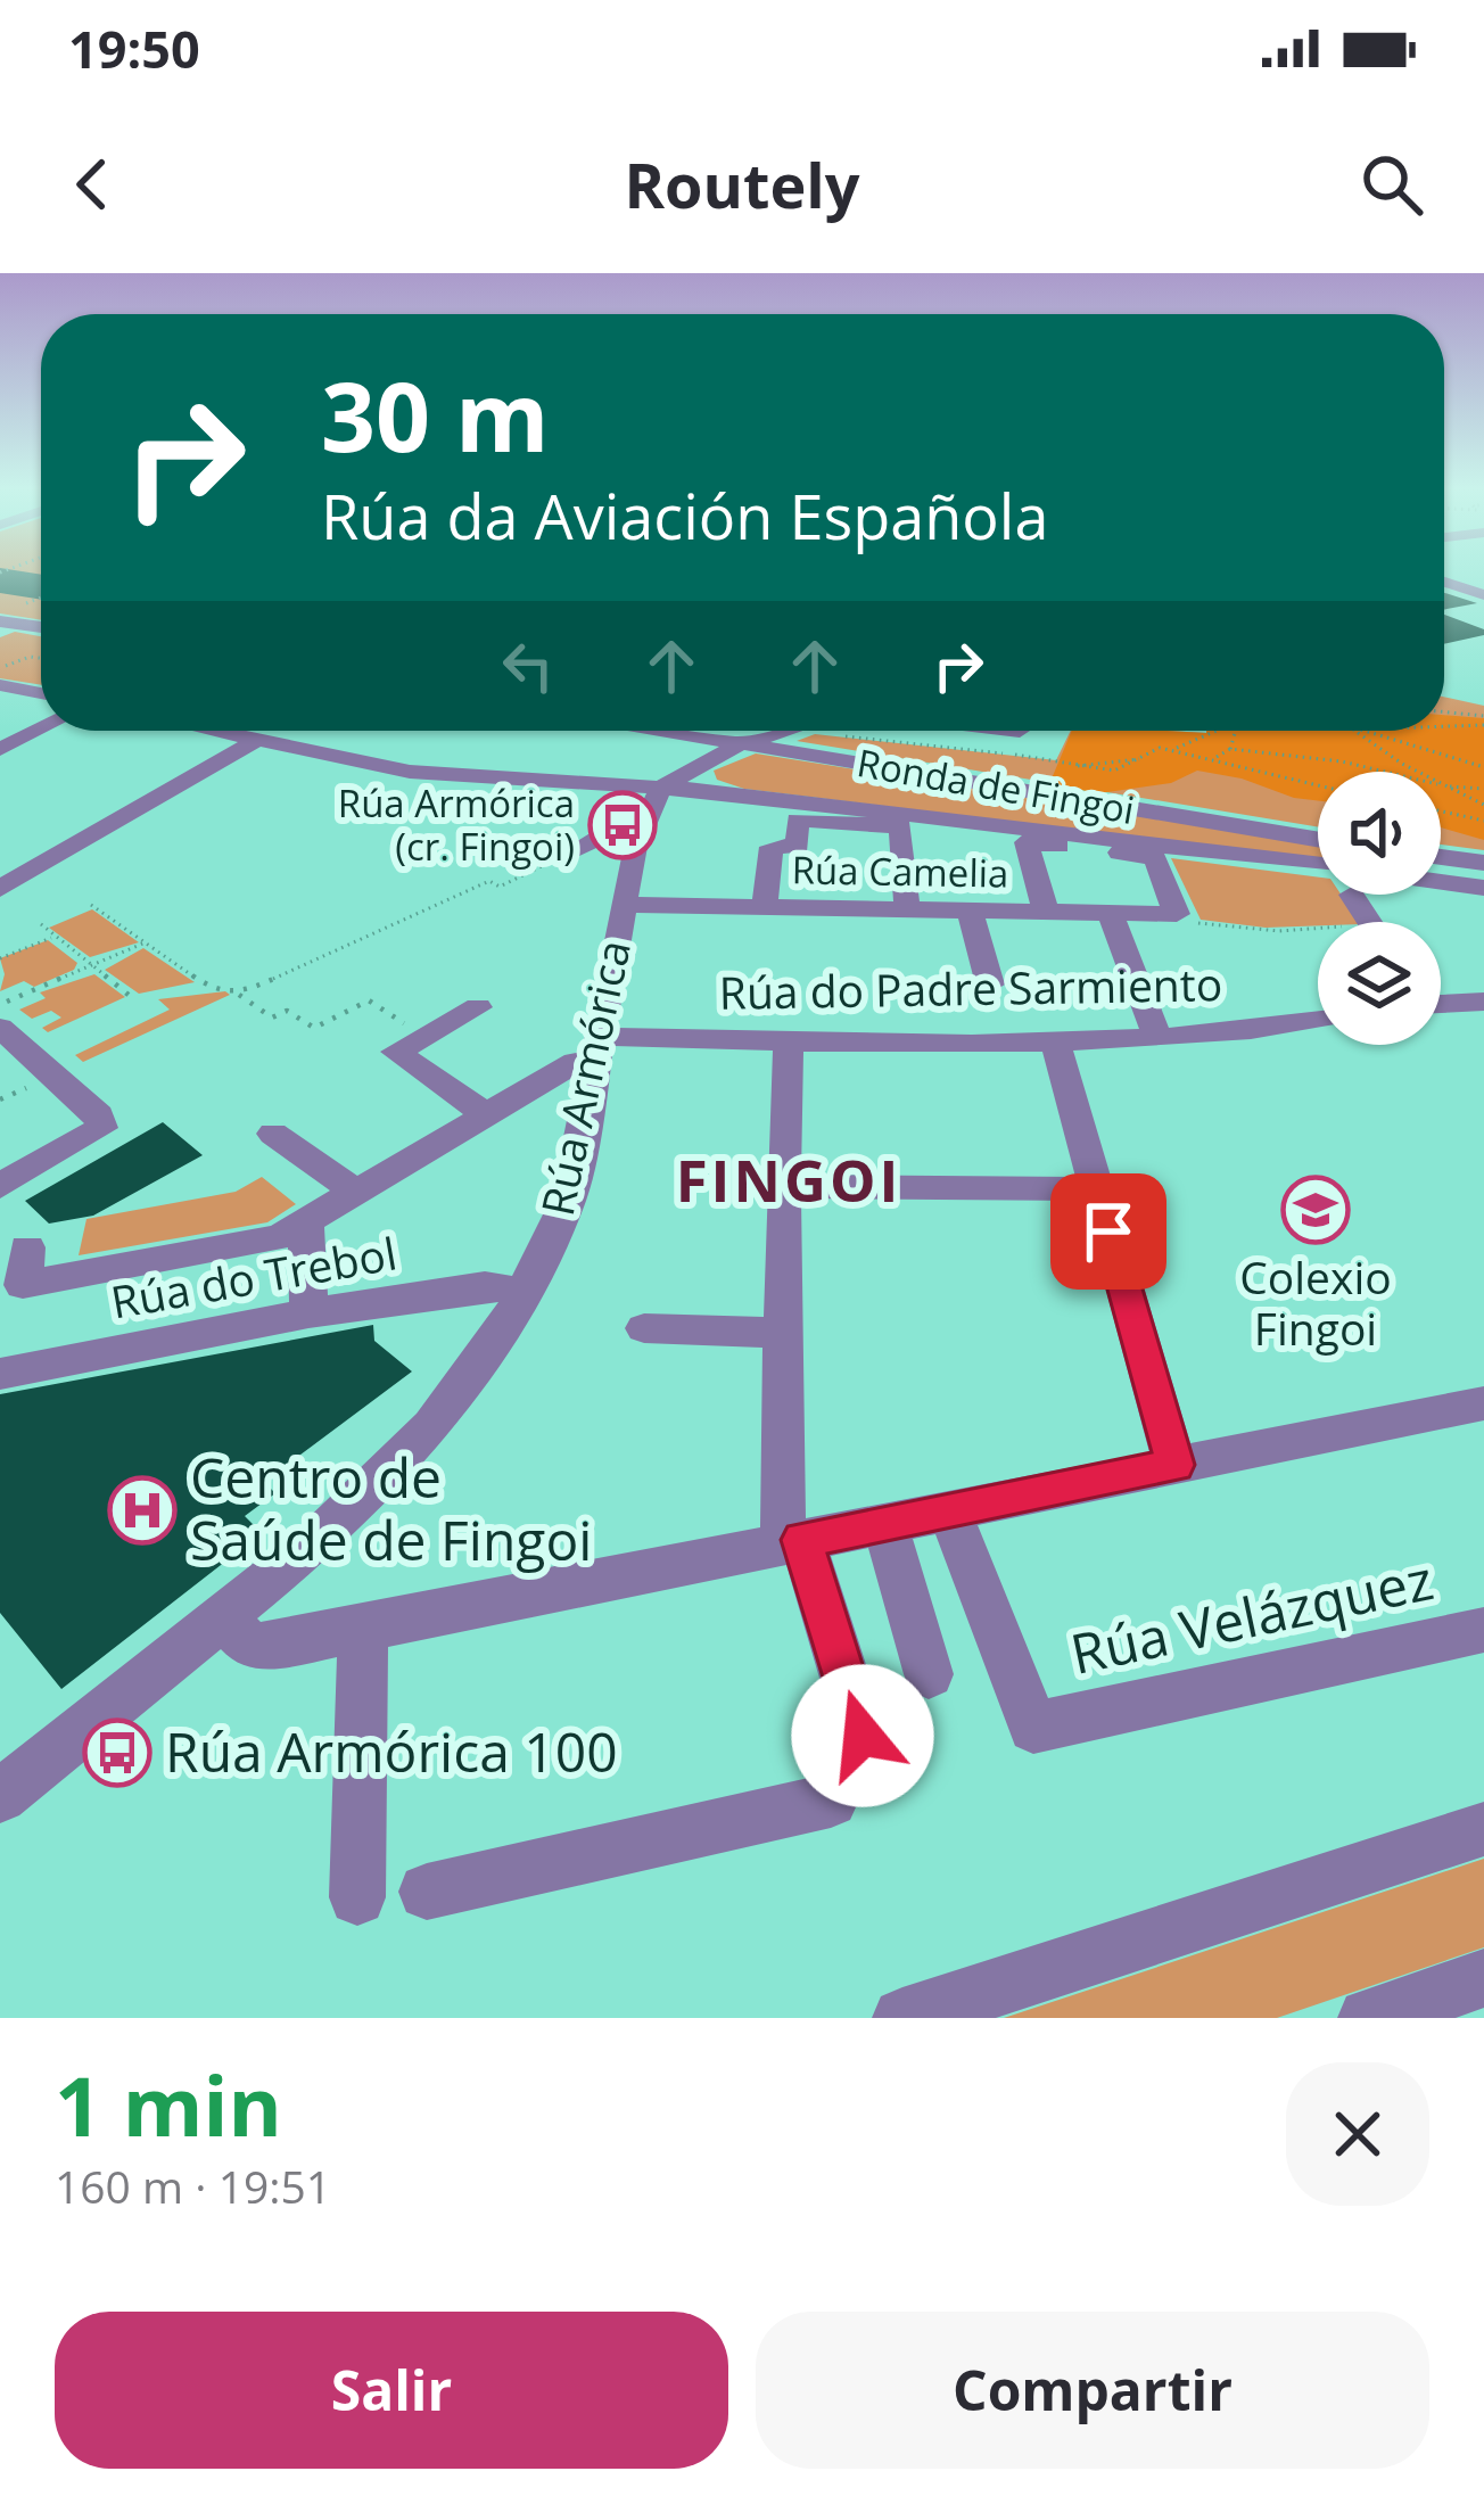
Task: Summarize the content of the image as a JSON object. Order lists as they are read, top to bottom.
{
  "streets": {
    "street": [
      "Ronda de Fingoi",
      "Rúa Camelia",
      "Rúa do Padre Sarmiento",
      "Rúa Armórica",
      "Rúa do Trebol",
      "Rúa Velázquez"
    ]
  },
  "crossings": [
    ["Ronda de Fingoi", "Rúa Armórica"],
    ["Rúa Camelia", "Rúa Armórica"],
    ["Rúa do Padre Sarmiento", "Rúa Armórica"],
    ["Rúa Armórica", "Rúa do Trebol"]
  ],
  "districts": ["FINGOI"],
  "places": {
    "bus stop": ["Rúa Armórica (cr. Fingoi)", "Rúa Armórica 100"],
    "school or university": ["Colexio Fingoi"],
    "hospital": ["Centro de Saúde de Fingoi"]
  },
  "page": {
    "status": "19:50",
    "header": "Routely",
    "turn": ["30 m", "Rúa da Aviación Española"],
    "heading": ["1 min", "160 m · 19:51"],
    "buttons": ["Salir", "Compartir"]
  }
}
